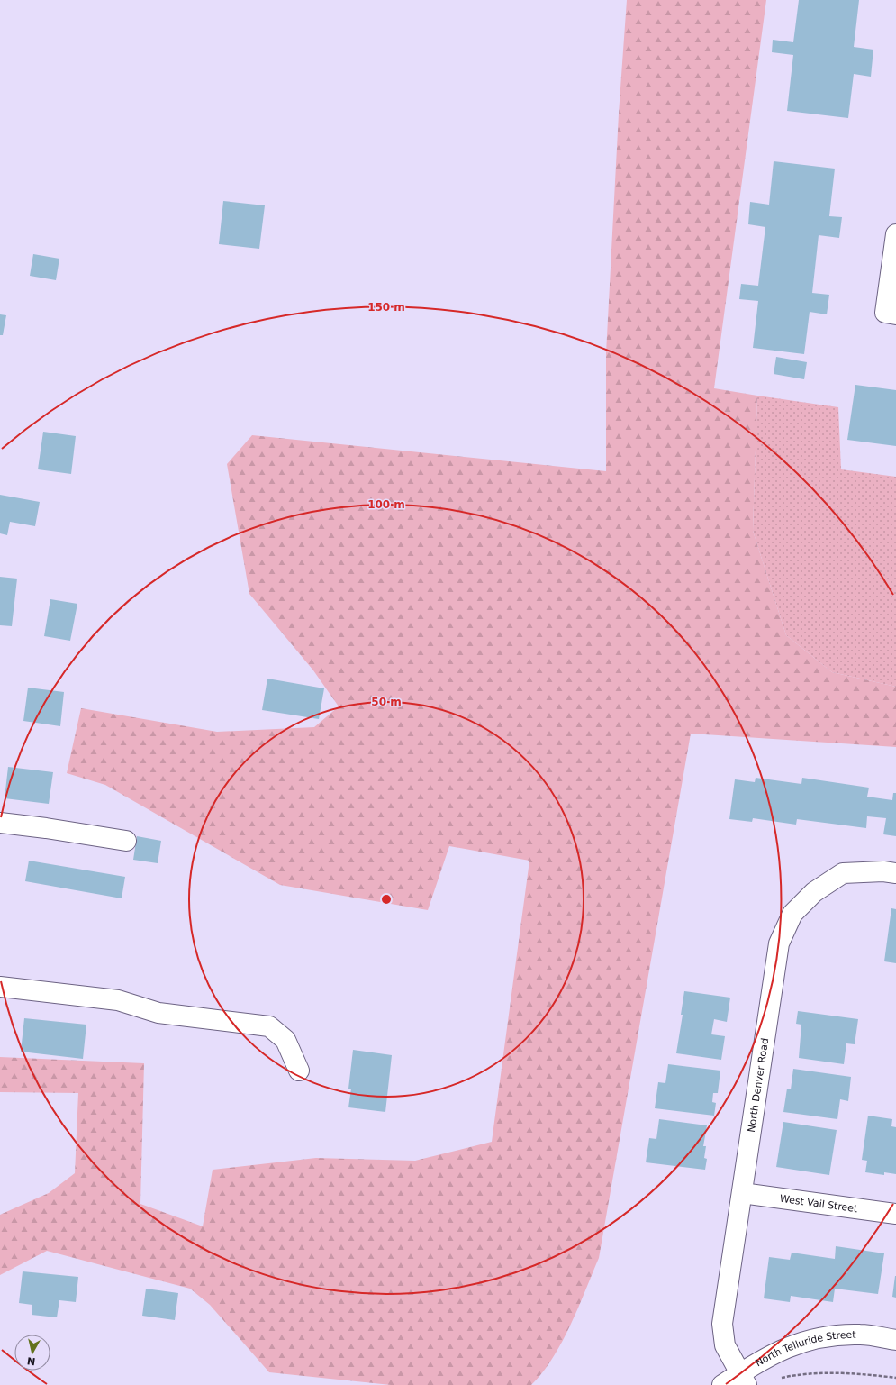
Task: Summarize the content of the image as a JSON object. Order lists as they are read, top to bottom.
{
  "streets": {
    "street": ["North Denver Road", "West Vail Street", "North Telluride Street"]
  },
  "crossings": [
    ["North Denver Road", "West Vail Street"],
    ["North Denver Road", "North Telluride Street"]
  ],
  "north": "bottom",
  "rings": ["150 m", "100 m", "50 m"]
}
